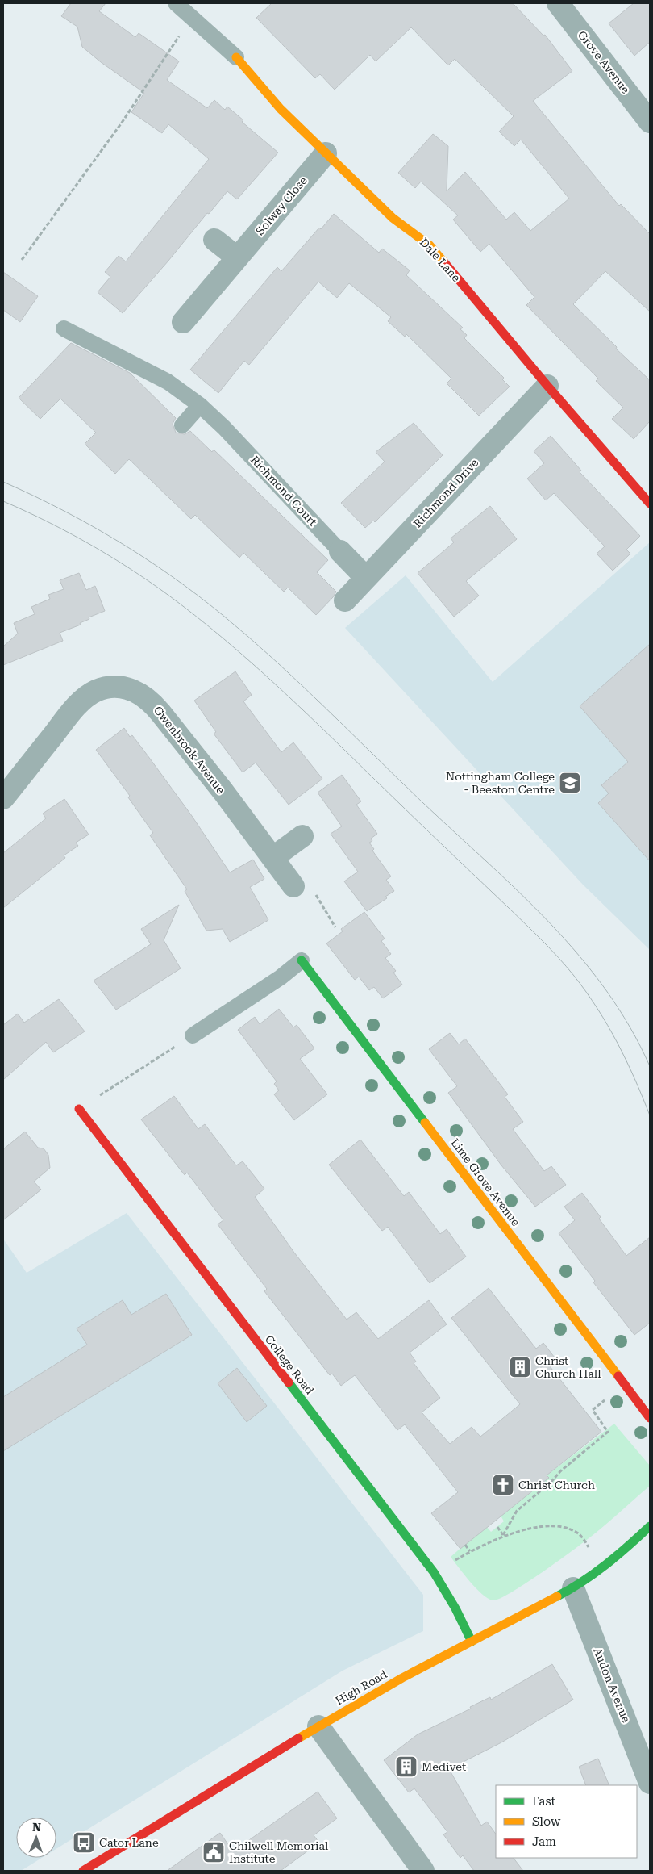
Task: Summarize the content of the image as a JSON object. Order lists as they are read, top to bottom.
{
  "streets": {
    "street": [
      "Grove Avenue",
      "Solway Close",
      "Dale Lane",
      "Richmond Court",
      "Richmond Drive",
      "Gwenbrook Avenue",
      "Lime Grove Avenue",
      "College Road",
      "Audon Avenue",
      "High Road"
    ]
  },
  "crossings": [
    ["Solway Close", "Dale Lane"],
    ["Dale Lane", "Richmond Drive"],
    ["Richmond Court", "Richmond Drive"],
    ["College Road", "High Road"],
    ["Audon Avenue", "High Road"]
  ],
  "places": {
    "school or university": ["Nottingham College - Beeston Centre"],
    "building": ["Christ Church Hall", "Medivet"],
    "church": ["Christ Church"],
    "bus stop": ["Cator Lane"],
    "public building": ["Chilwell Memorial Institute"]
  },
  "legend": ["Fast", "Slow", "Jam"],
  "north": "top"
}
